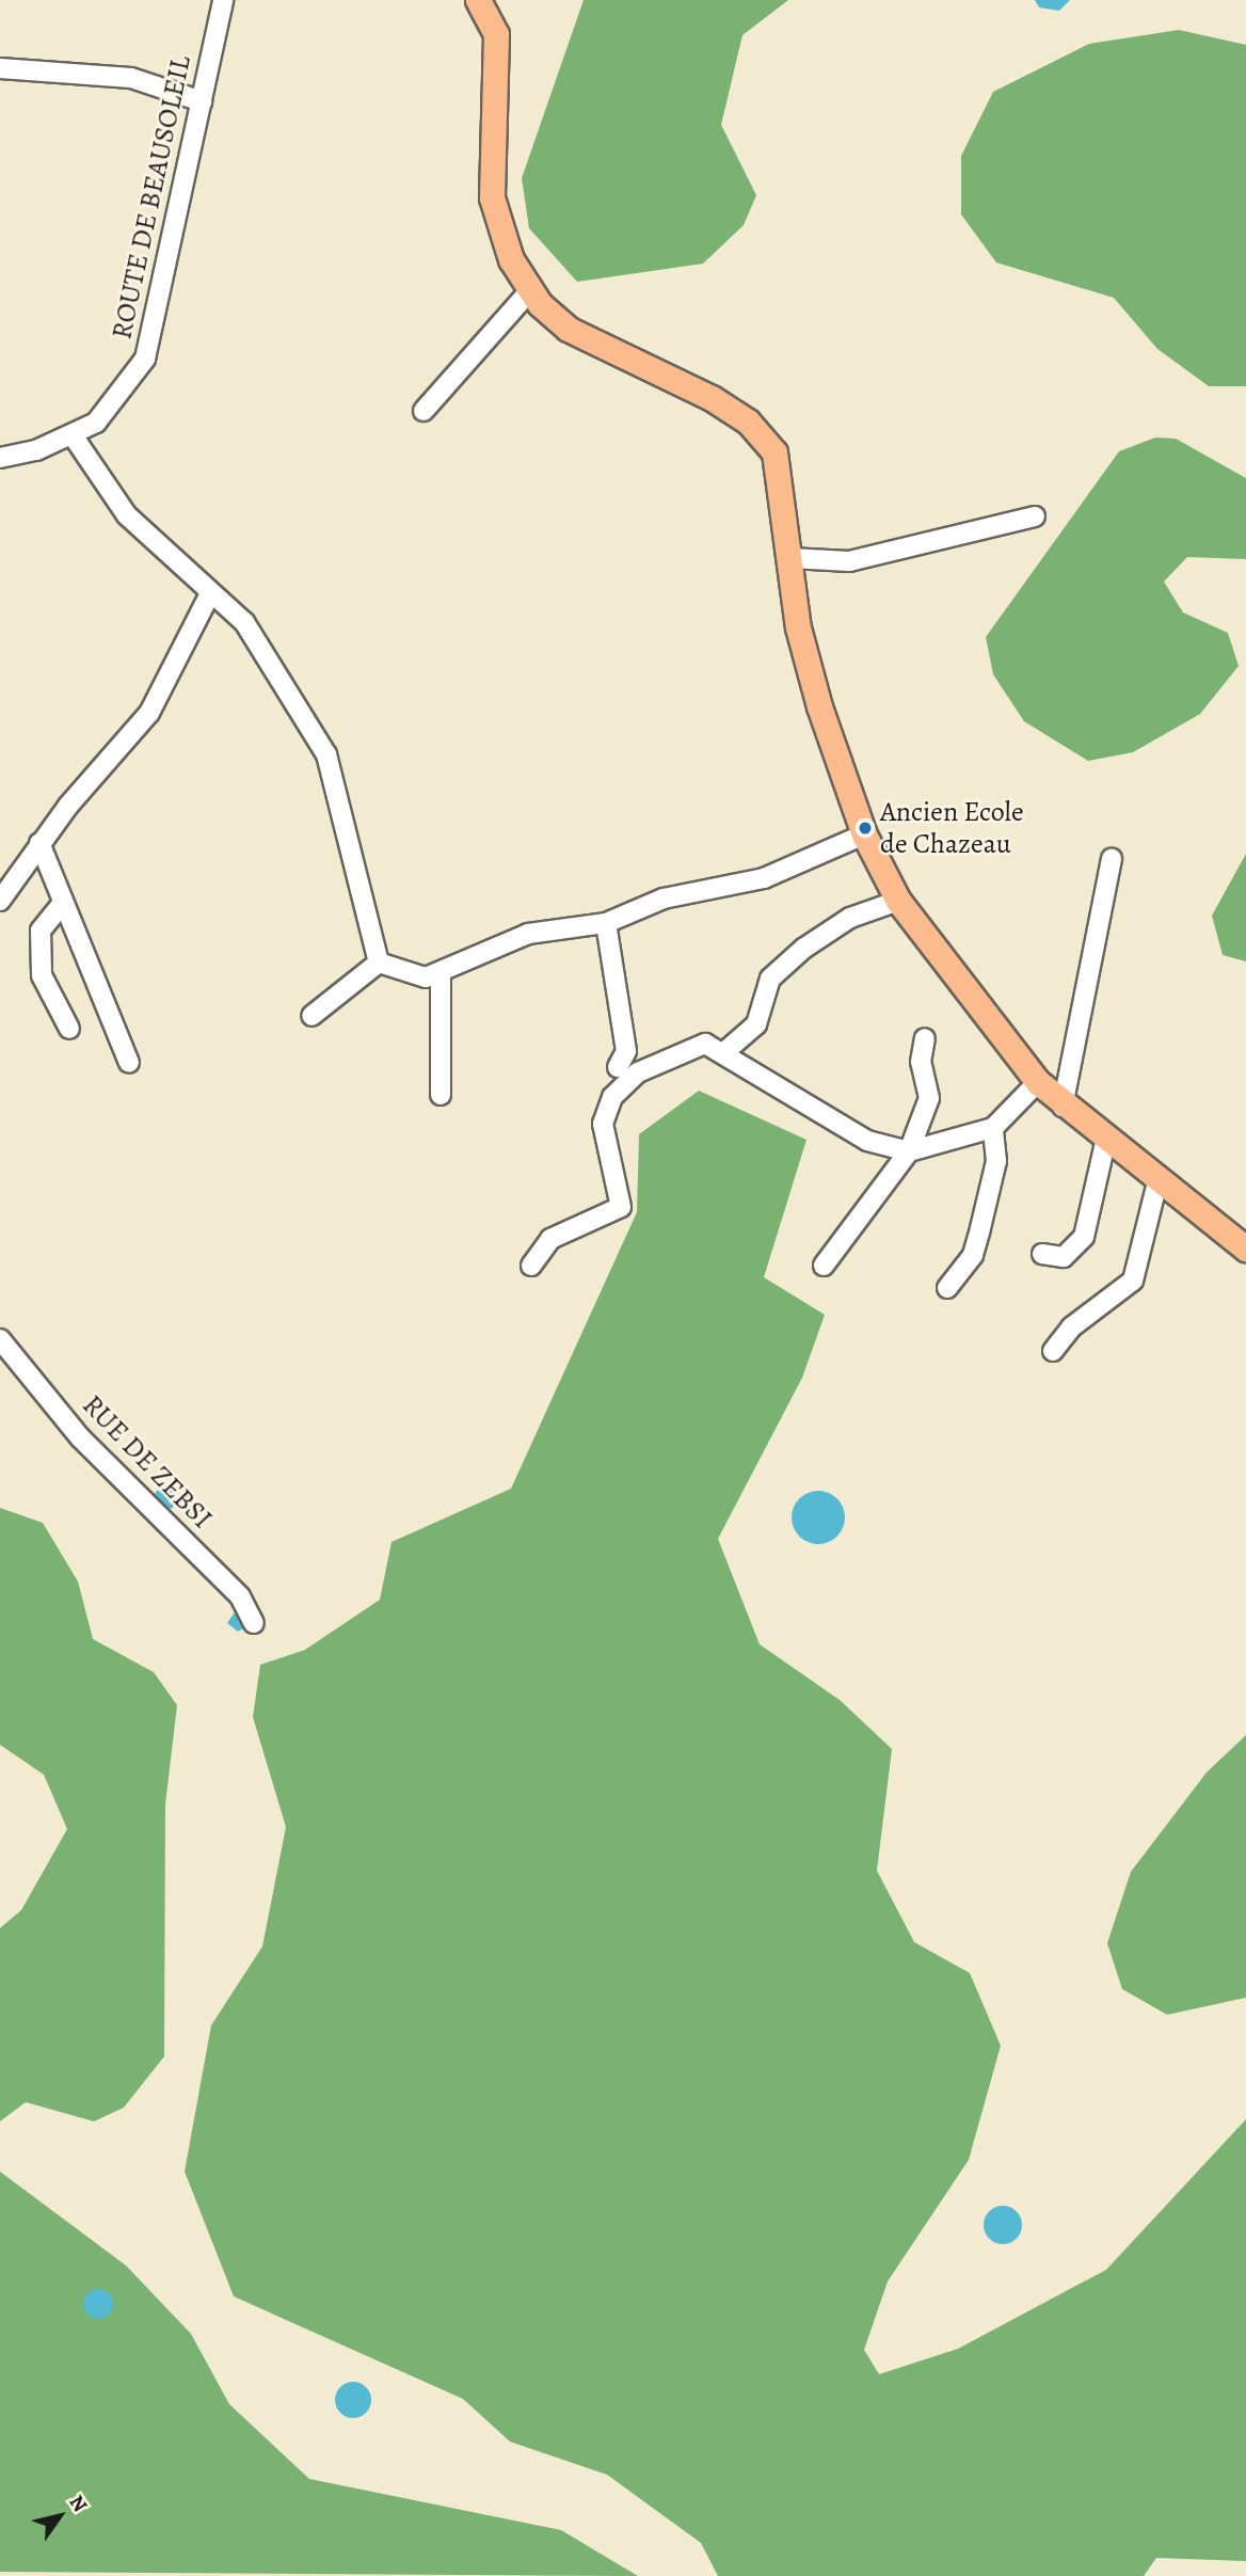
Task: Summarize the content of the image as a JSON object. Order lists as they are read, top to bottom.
{
  "streets": {
    "street": ["ROUTE DE BEAUSOLEIL", "RUE DE ZEBSI"]
  },
  "places": ["Ancien Ecole de Chazeau"],
  "north": "top right"
}
